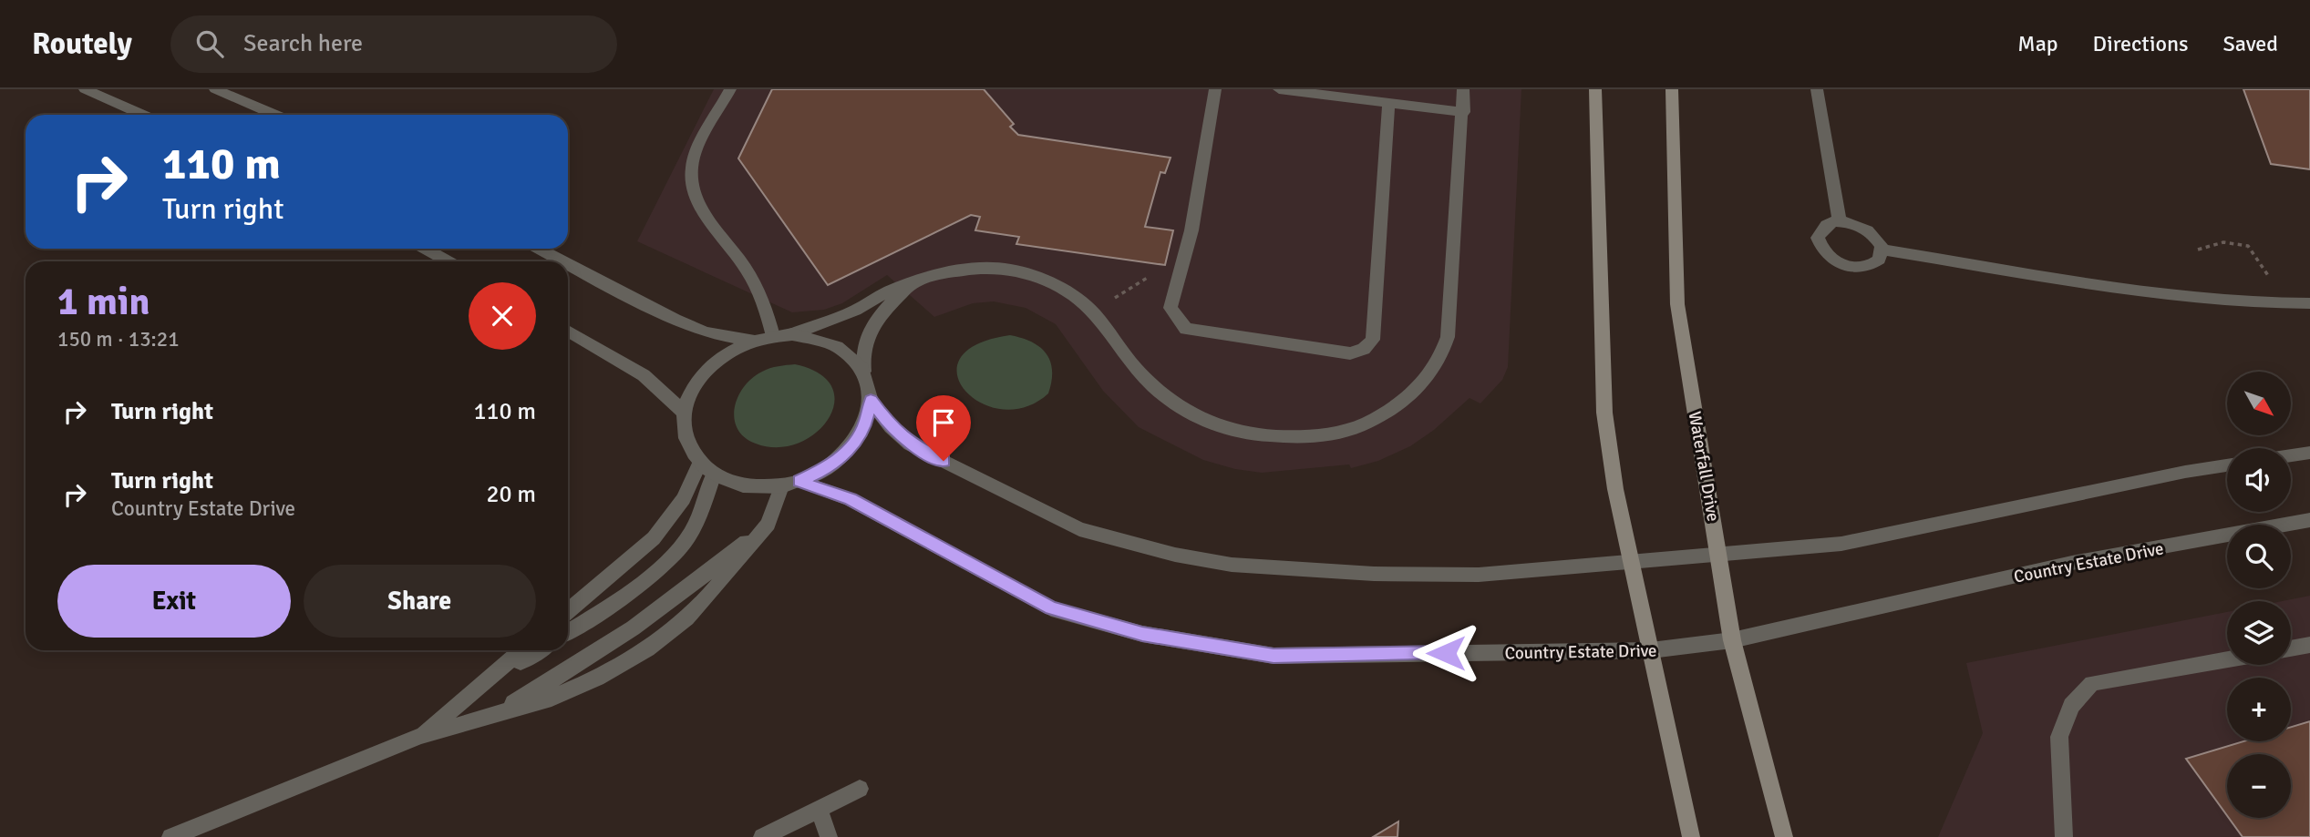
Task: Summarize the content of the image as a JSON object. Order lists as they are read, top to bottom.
{
  "streets": {
    "main road": ["Waterfall Drive"],
    "street": ["Country Estate Drive"]
  },
  "crossings": [
    ["Waterfall Drive", "Country Estate Drive"]
  ],
  "north": "bottom right",
  "page": {
    "header": "Routely",
    "search": "Search here",
    "nav": ["Map", "Directions", "Saved"],
    "turn": ["110 m", "Turn right"],
    "heading": ["1 min", "150 m · 13:21"],
    "list": [
      {
        "name": "Turn right",
        "value": "110 m"
      },
      {
        "name": "Turn right",
        "note": "Country Estate Drive",
        "value": "20 m"
      }
    ],
    "map_buttons": ["+", "−"],
    "buttons": ["Exit", "Share"]
  }
}
